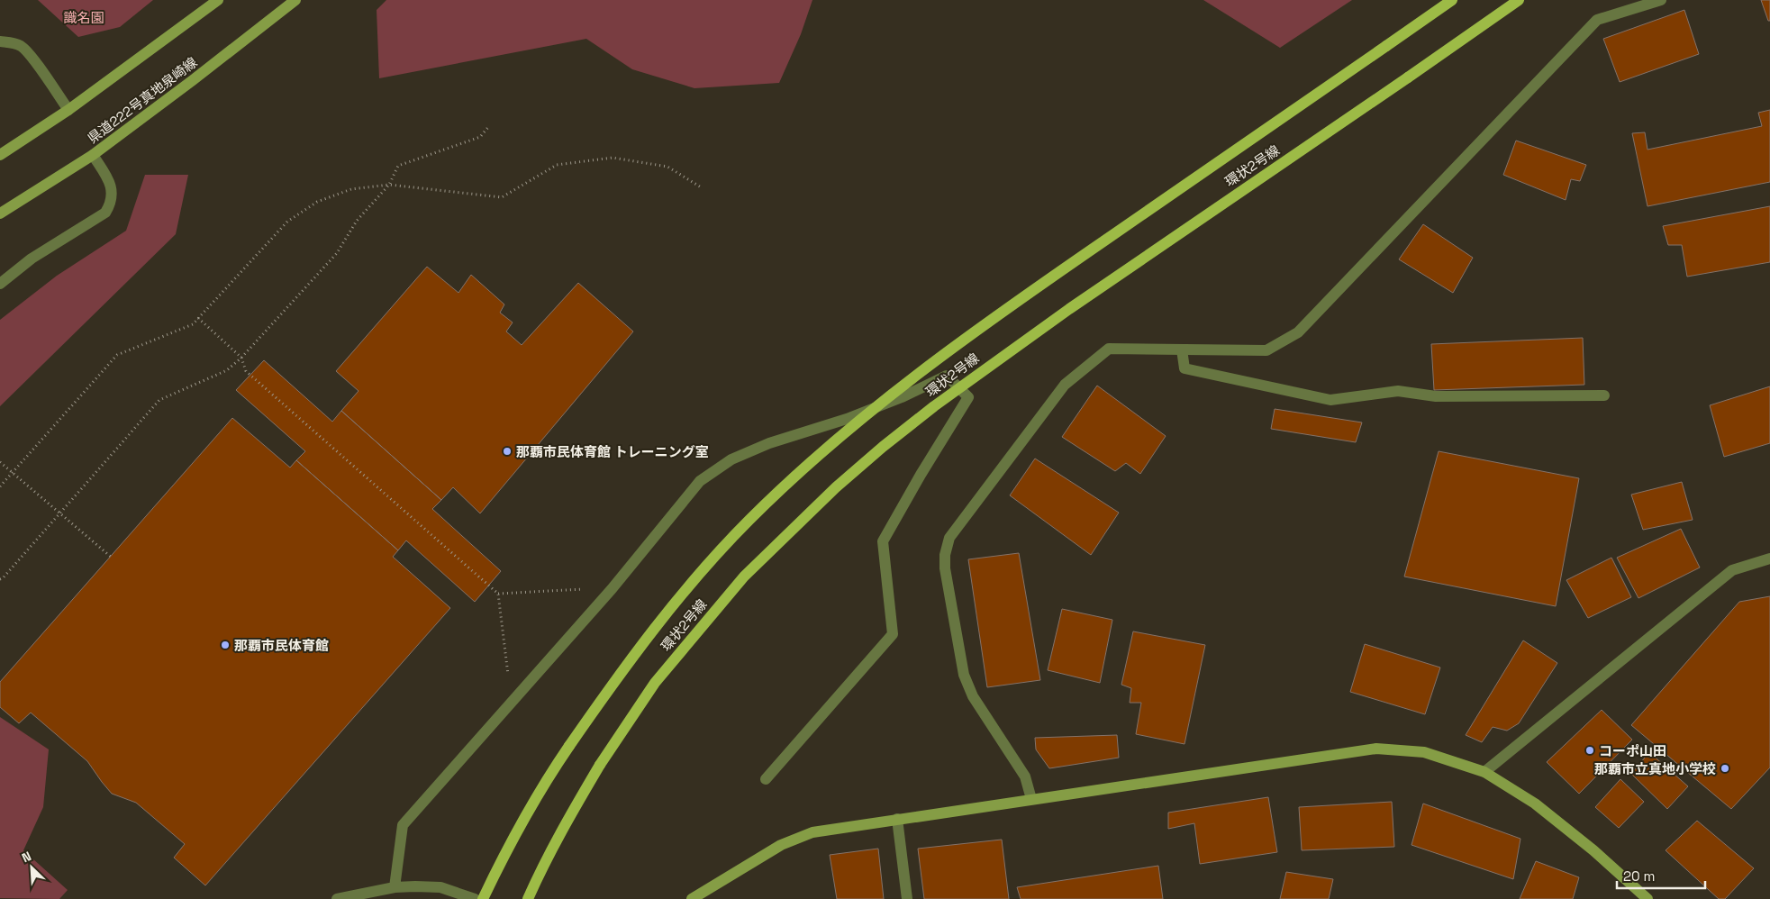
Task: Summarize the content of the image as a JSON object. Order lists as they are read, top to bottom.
{
  "streets": {
    "main road": ["環状2号線"],
    "street": ["県道222号真地泉崎線"]
  },
  "parks": ["識名園"],
  "places": [
    "那覇市民体育館 トレーニング室",
    "那覇市民体育館",
    "コーポ山田",
    "那覇市立真地小学校"
  ],
  "scale_bar": "20 m",
  "north": "top left"
}
